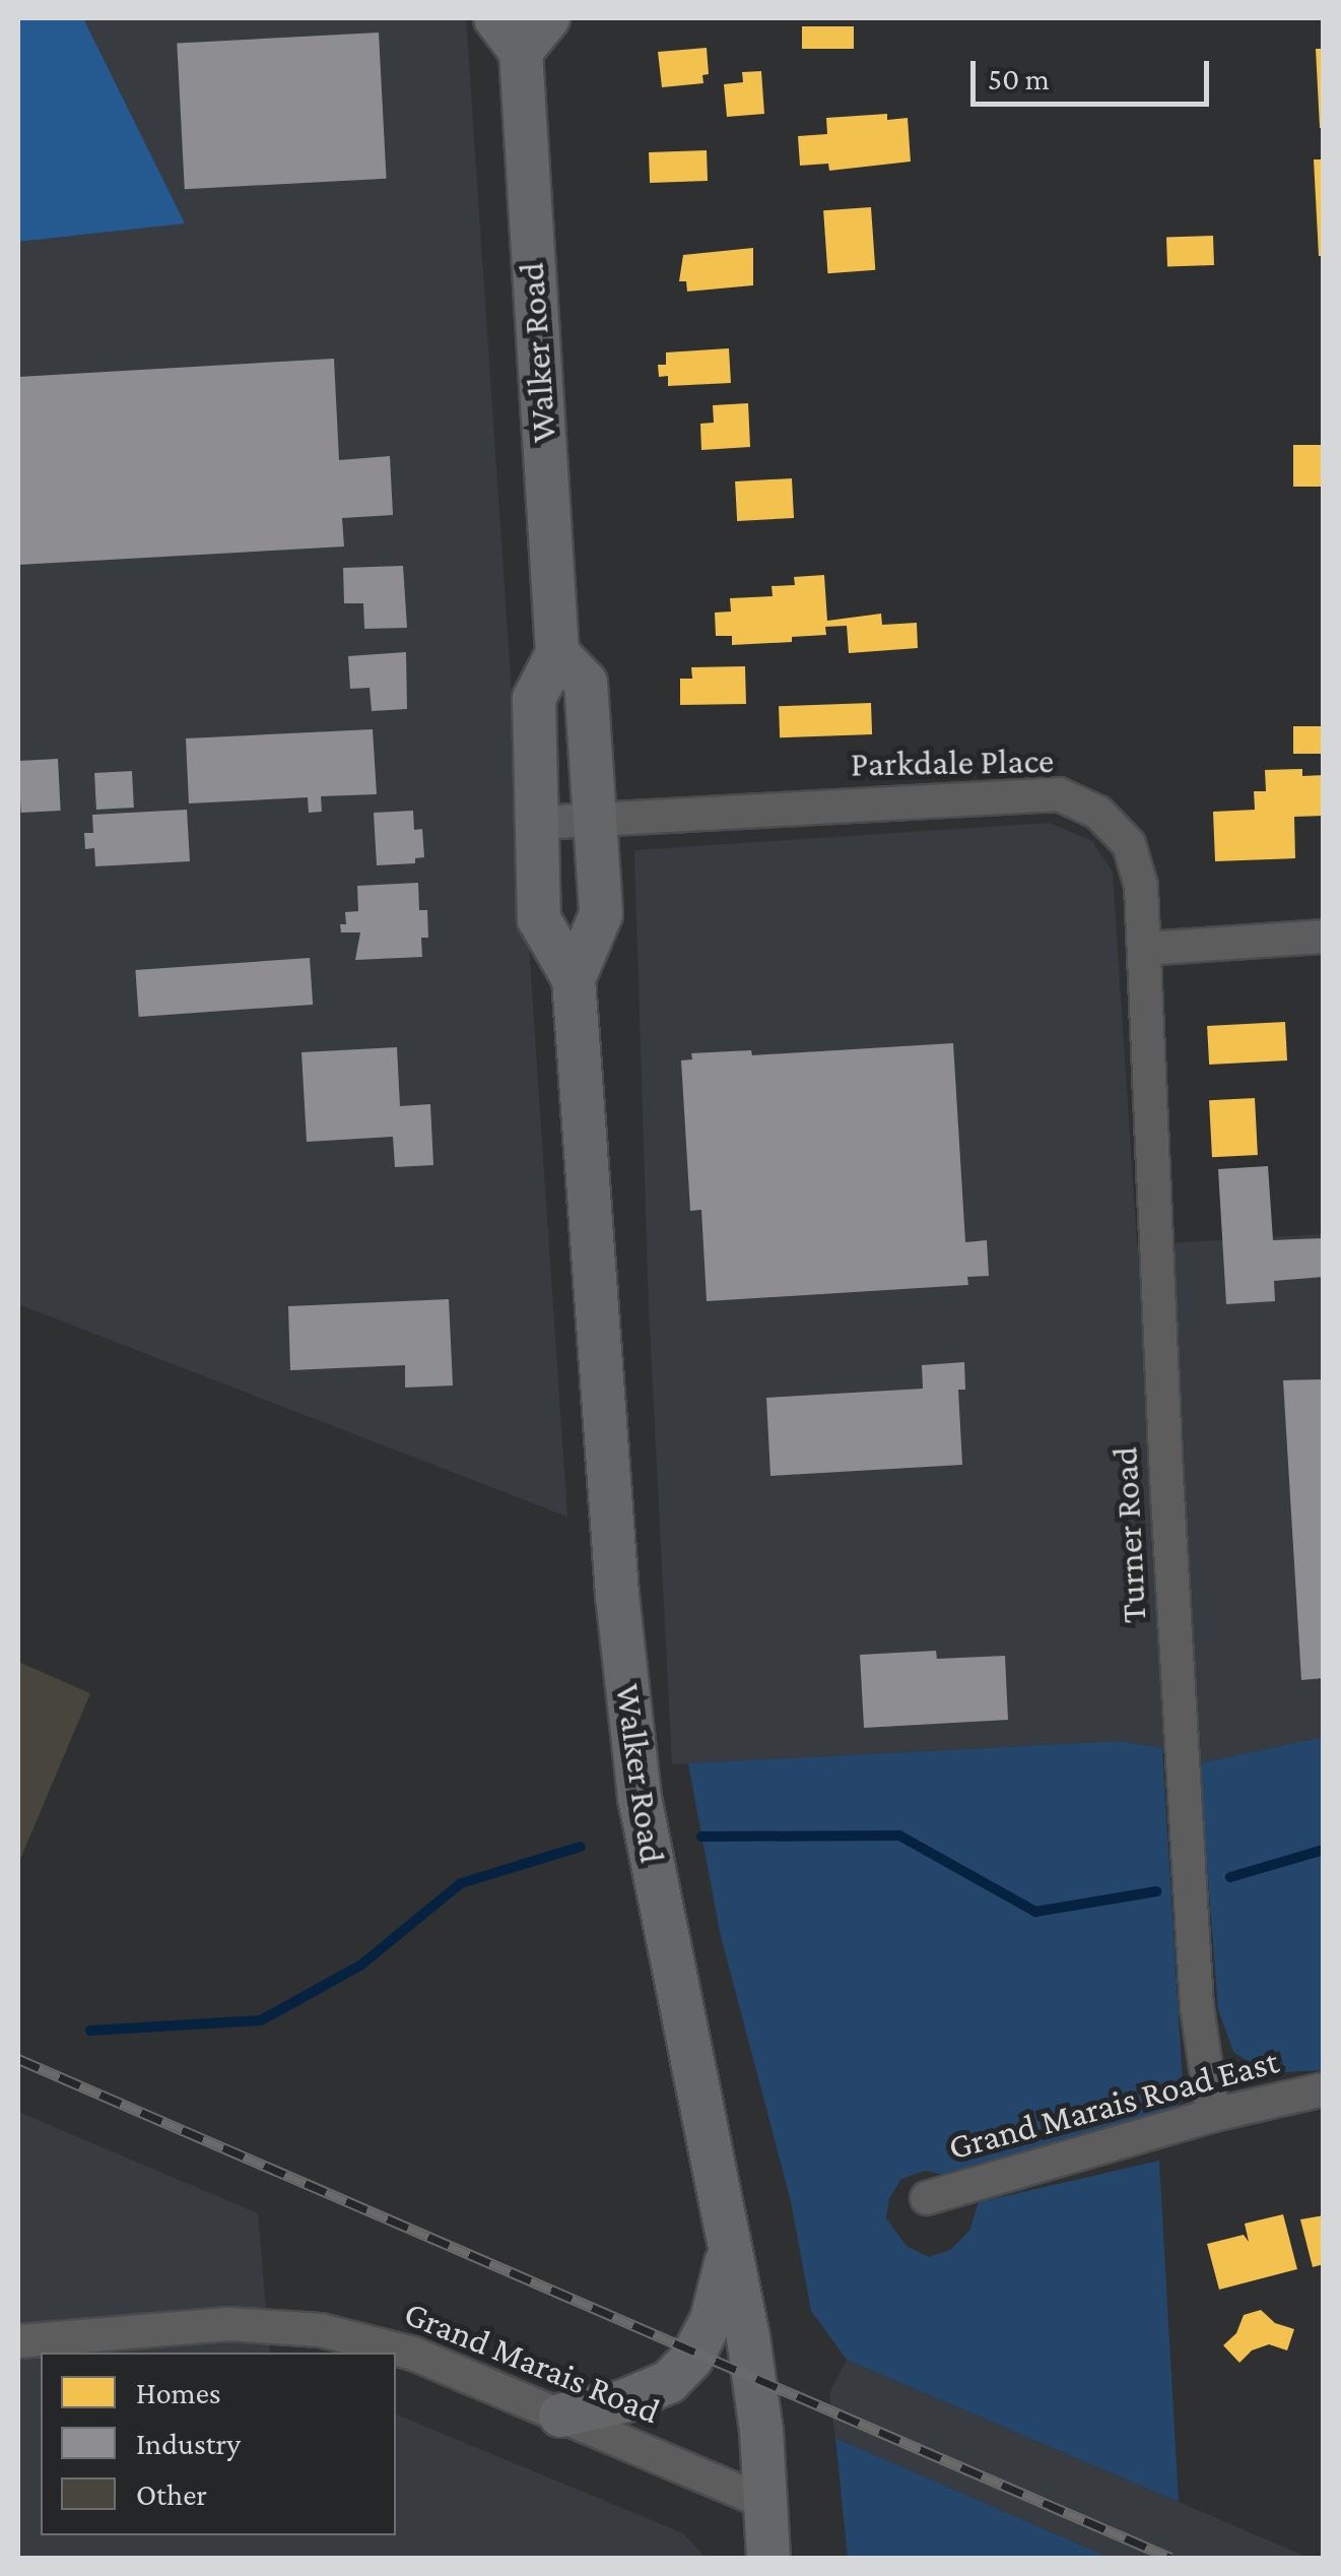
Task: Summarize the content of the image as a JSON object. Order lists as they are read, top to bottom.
{
  "streets": {
    "main road": ["Walker Road"],
    "street": [
      "Parkdale Place",
      "Turner Road",
      "Grand Marais Road East",
      "Grand Marais Road"
    ]
  },
  "crossings": [
    ["Walker Road", "Parkdale Place"],
    ["Walker Road", "Grand Marais Road"],
    ["Parkdale Place", "Turner Road"],
    ["Turner Road", "Grand Marais Road East"]
  ],
  "legend": ["Homes", "Industry", "Other"],
  "scale_bar": "50 m"
}
